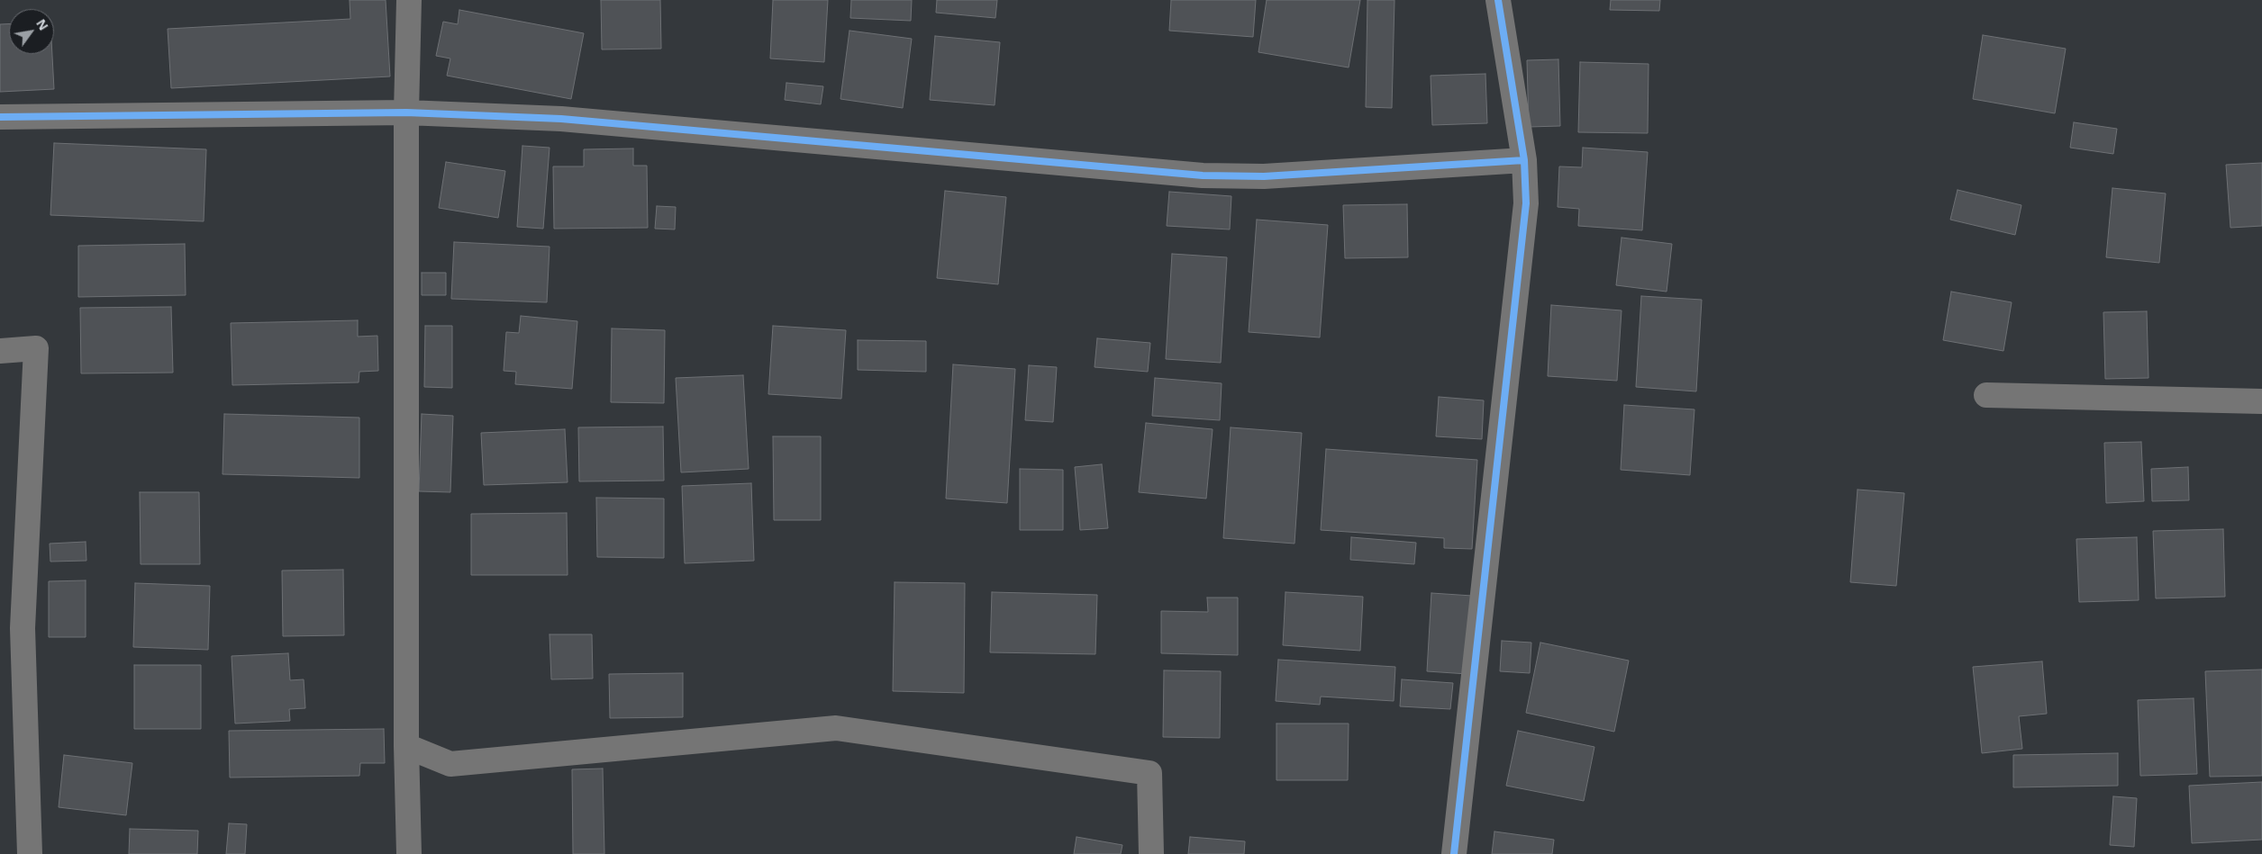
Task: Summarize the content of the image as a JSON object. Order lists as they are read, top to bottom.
{
  "north": "top right"
}
